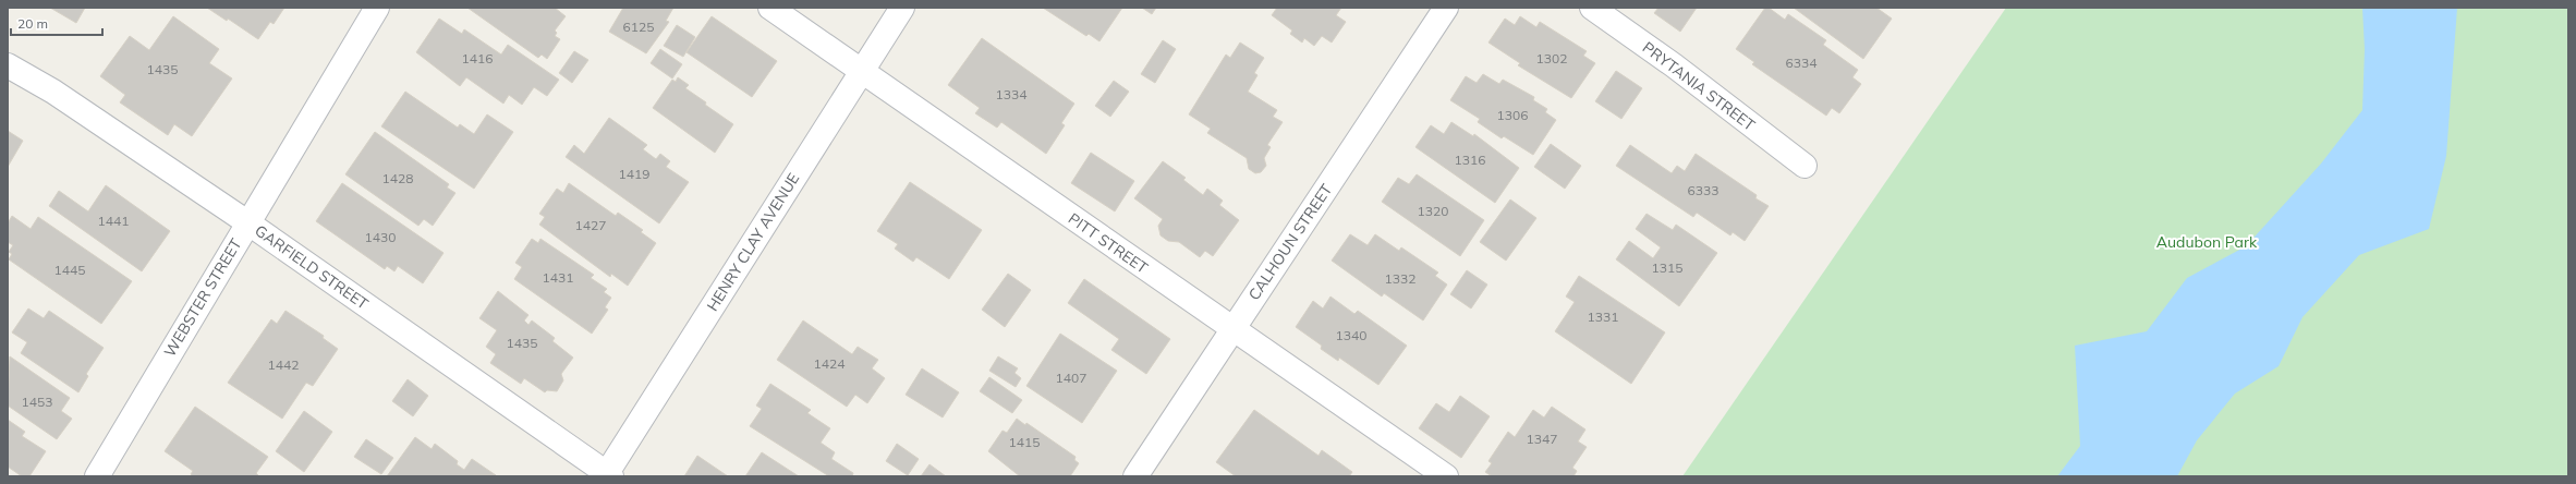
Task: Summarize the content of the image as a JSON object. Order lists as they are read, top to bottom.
{
  "streets": {
    "street": [
      "PRYTANIA STREET",
      "HENRY CLAY AVENUE",
      "CALHOUN STREET",
      "PITT STREET",
      "GARFIELD STREET",
      "WEBSTER STREET"
    ]
  },
  "crossings": [
    ["HENRY CLAY AVENUE", "PITT STREET"],
    ["HENRY CLAY AVENUE", "GARFIELD STREET"],
    ["CALHOUN STREET", "PITT STREET"],
    ["GARFIELD STREET", "WEBSTER STREET"]
  ],
  "parks": ["Audubon Park"],
  "house_numbers": [
    "6125",
    "1416",
    "1302",
    "6334",
    "1435",
    "1334",
    "1306",
    "1316",
    "1419",
    "1428",
    "6333",
    "1320",
    "1441",
    "1427",
    "1430",
    "1315",
    "1445",
    "1431",
    "1332",
    "1331",
    "1340",
    "1435",
    "1424",
    "1442",
    "1407",
    "1453",
    "1347",
    "1415"
  ],
  "scale_bar": "20 m"
}
